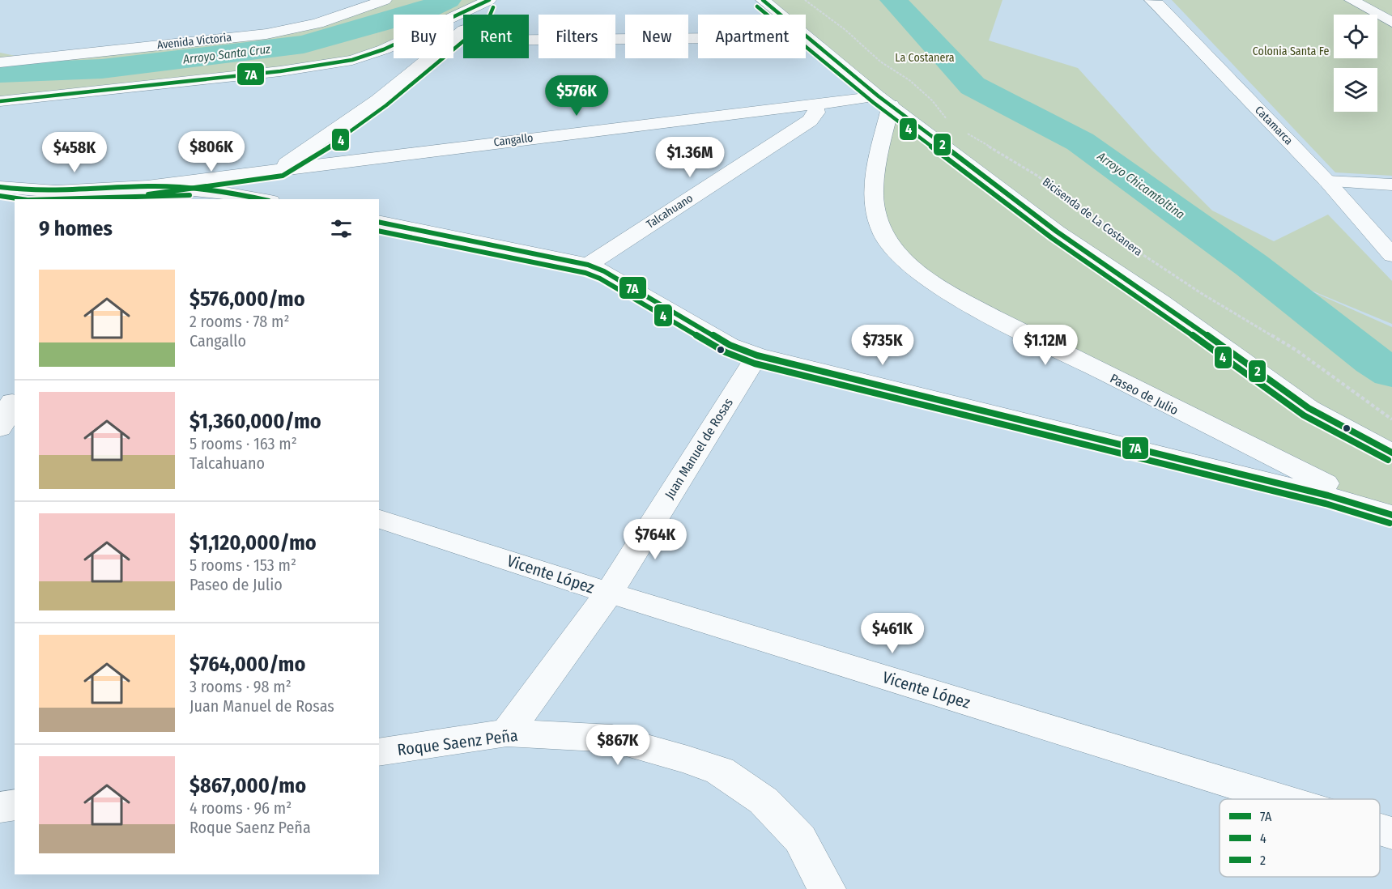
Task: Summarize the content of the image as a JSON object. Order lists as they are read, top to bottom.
{
  "streets": {
    "street": [
      "Avenida Victoria",
      "Catamarca",
      "Cangallo",
      "Talcahuano",
      "Paseo de Julio",
      "Juan Manuel de Rosas",
      "Vicente López",
      "Roque Saenz Peña"
    ],
    "path": ["Bicisenda de La Costanera"]
  },
  "crossings": [
    ["Cangallo", "Talcahuano"],
    ["Cangallo", "Paseo de Julio"],
    ["Juan Manuel de Rosas", "Vicente López"],
    ["Juan Manuel de Rosas", "Roque Saenz Peña"]
  ],
  "water": ["Arroyo Santa Cruz", "Arroyo Chicamtoltina"],
  "parks": ["Colonia Santa Fe", "La Costanera"],
  "lines": ["transit line 7A", "transit line 2", "transit line 4"],
  "legend": ["7A", "4", "2"],
  "page": {
    "chip": [
      "Buy",
      "Rent",
      "Filters",
      "New",
      "Apartment"
    ],
    "price": [
      "$576K",
      "$806K",
      "$458K",
      "$1.36M",
      "$735K",
      "$1.12M",
      "$764K",
      "$461K",
      "$867K"
    ],
    "heading": "9 homes",
    "list": [
      {
        "name": "$576,000/mo",
        "note": "2 rooms · 78 m² · Cangallo"
      },
      {
        "name": "$1,360,000/mo",
        "note": "5 rooms · 163 m² · Talcahuano"
      },
      {
        "name": "$1,120,000/mo",
        "note": "5 rooms · 153 m² · Paseo de Julio"
      },
      {
        "name": "$764,000/mo",
        "note": "3 rooms · 98 m² · Juan Manuel de Rosas"
      },
      {
        "name": "$867,000/mo",
        "note": "4 rooms · 96 m² · Roque Saenz Peña"
      }
    ]
  }
}
